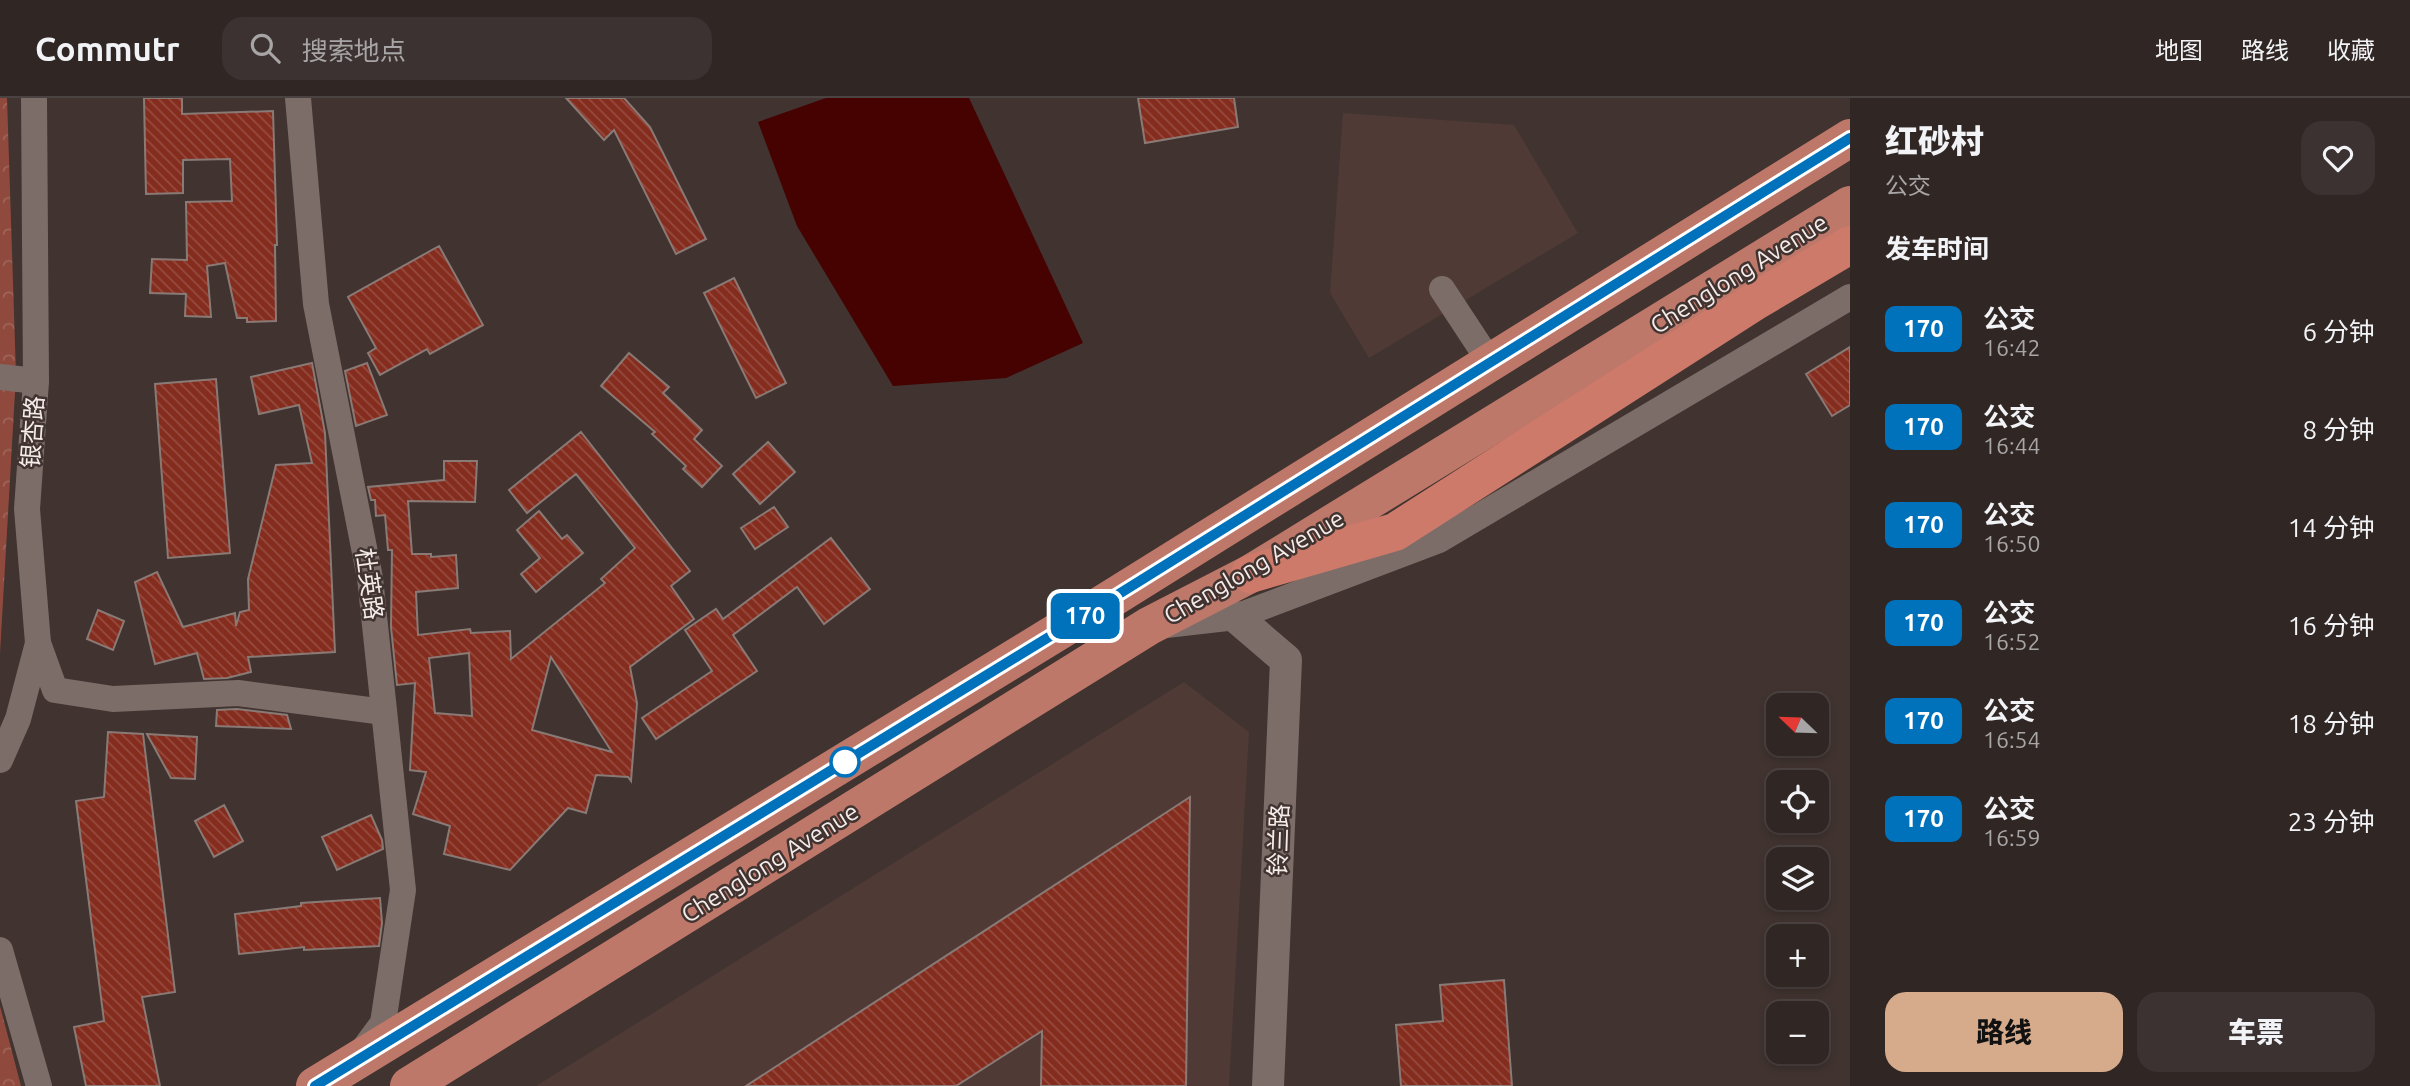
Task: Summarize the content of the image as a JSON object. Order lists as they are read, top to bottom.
{
  "streets": {
    "highway": ["Chenglong Avenue"],
    "street": ["银杏路", "杜英路", "铃兰路"]
  },
  "crossings": [
    ["Chenglong Avenue", "杜英路"]
  ],
  "lines": ["bus line 170"],
  "north": "top left",
  "page": {
    "header": "Commutr",
    "search": "搜索地点",
    "nav": ["地图", "路线", "收藏"],
    "on_map": "170",
    "heading": [
      ["红砂村", "公交"],
      "发车时间"
    ],
    "list": [
      {
        "mark": "170",
        "name": "公交",
        "note": "16:42",
        "value": "6 分钟"
      },
      {
        "mark": "170",
        "name": "公交",
        "note": "16:44",
        "value": "8 分钟"
      },
      {
        "mark": "170",
        "name": "公交",
        "note": "16:50",
        "value": "14 分钟"
      },
      {
        "mark": "170",
        "name": "公交",
        "note": "16:52",
        "value": "16 分钟"
      },
      {
        "mark": "170",
        "name": "公交",
        "note": "16:54",
        "value": "18 分钟"
      },
      {
        "mark": "170",
        "name": "公交",
        "note": "16:59",
        "value": "23 分钟"
      }
    ],
    "map_buttons": ["+", "−"],
    "buttons": ["路线", "车票"]
  }
}
